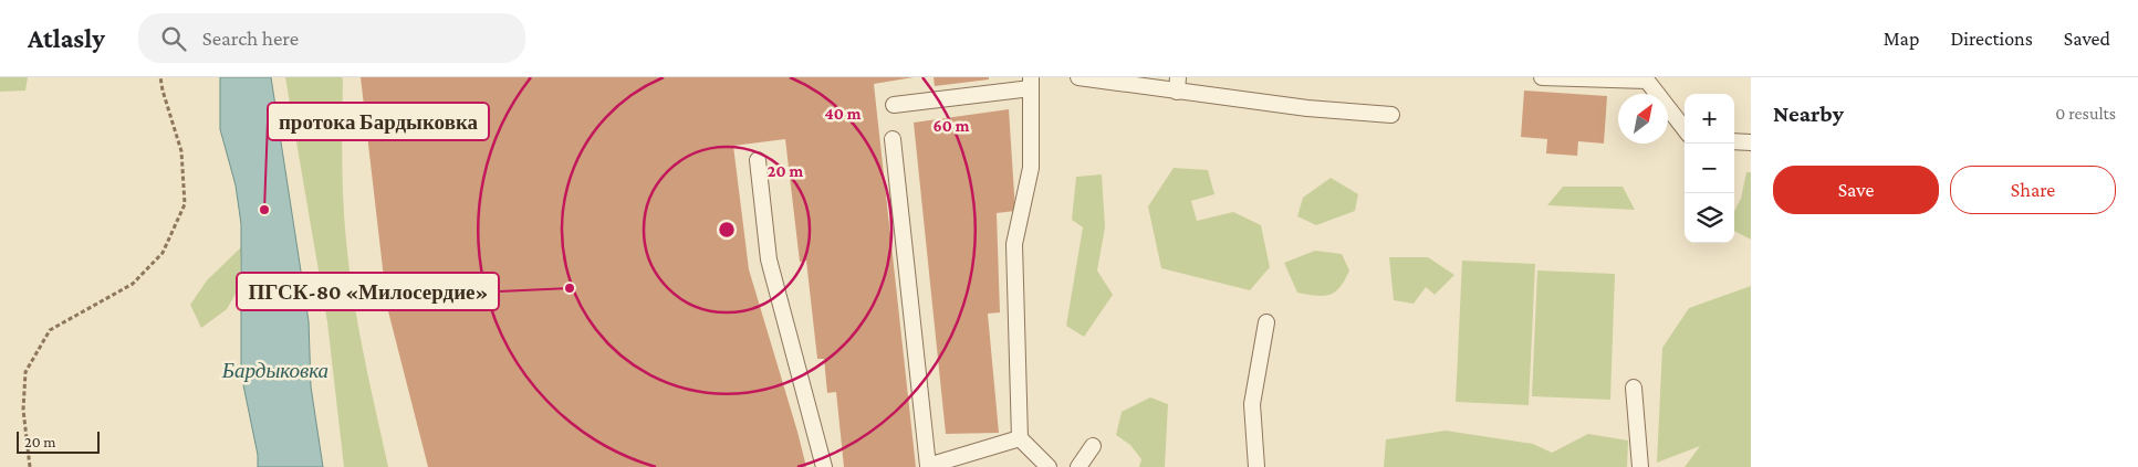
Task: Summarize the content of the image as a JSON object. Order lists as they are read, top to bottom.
{
  "water": ["Бардыковка"],
  "places": ["протока Бардыковка", "ПГСК-80 «Милосердие»"],
  "scale_bar": "20 m",
  "north": "top right",
  "page": {
    "header": "Atlasly",
    "search": "Search here",
    "nav": ["Map", "Directions", "Saved"],
    "heading": ["Nearby", "0 results"],
    "map_buttons": ["+", "−"],
    "buttons": ["Save", "Share"],
    "scale": "20 m"
  },
  "rings": ["40 m", "60 m", "20 m"]
}
